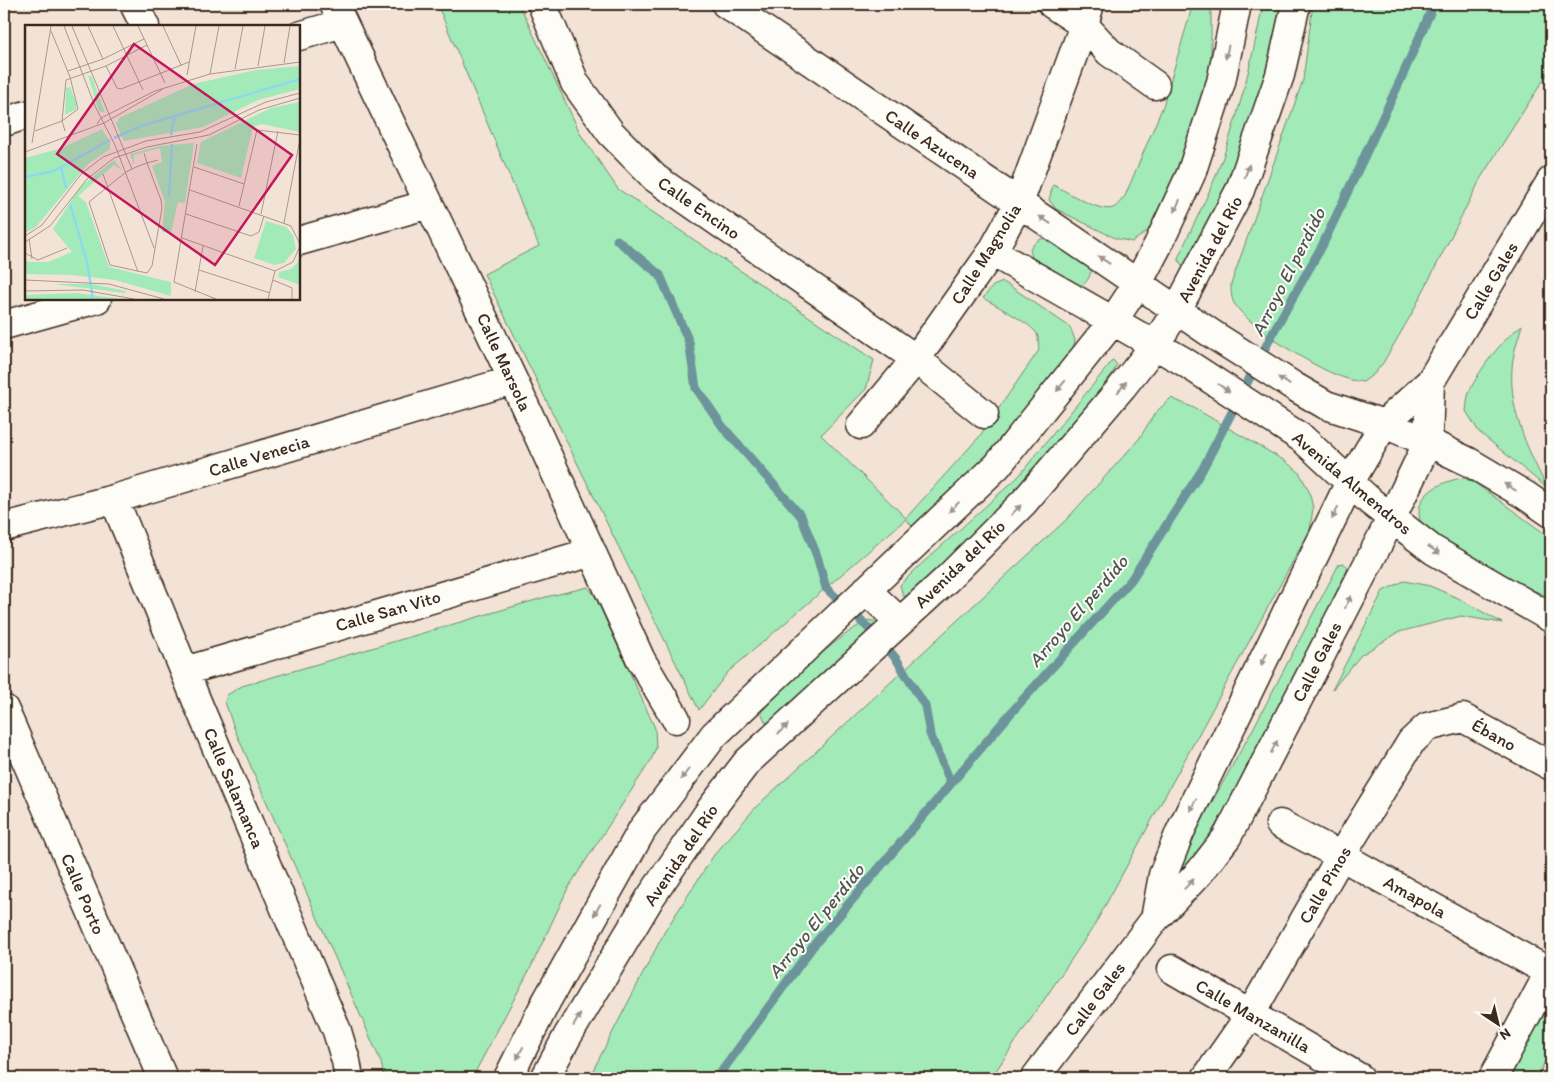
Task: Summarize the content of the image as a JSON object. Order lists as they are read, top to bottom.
{
  "streets": {
    "street": [
      "Calle Azucena",
      "Calle Encino",
      "Avenida del Río",
      "Calle Magnolia",
      "Calle Gales",
      "Calle Marsola",
      "Calle Venecia",
      "Avenida Almendros",
      "Calle San Vito",
      "Ébano",
      "Calle Salamanca",
      "Calle Pinos",
      "Calle Porto",
      "Amapola",
      "Calle Manzanilla"
    ]
  },
  "crossings": [
    ["Calle Azucena", "Avenida del Río"],
    ["Calle Azucena", "Calle Magnolia"],
    ["Calle Encino", "Calle Magnolia"],
    ["Avenida del Río", "Avenida Almendros"],
    ["Calle Gales", "Avenida Almendros"],
    ["Calle Marsola", "Calle Venecia"],
    ["Calle Marsola", "Calle San Vito"],
    ["Calle Venecia", "Calle Salamanca"],
    ["Calle San Vito", "Calle Salamanca"],
    ["Ébano", "Calle Pinos"],
    ["Calle Pinos", "Amapola"],
    ["Calle Pinos", "Calle Manzanilla"]
  ],
  "water": ["Arroyo El perdido"],
  "north": "bottom right"
}
